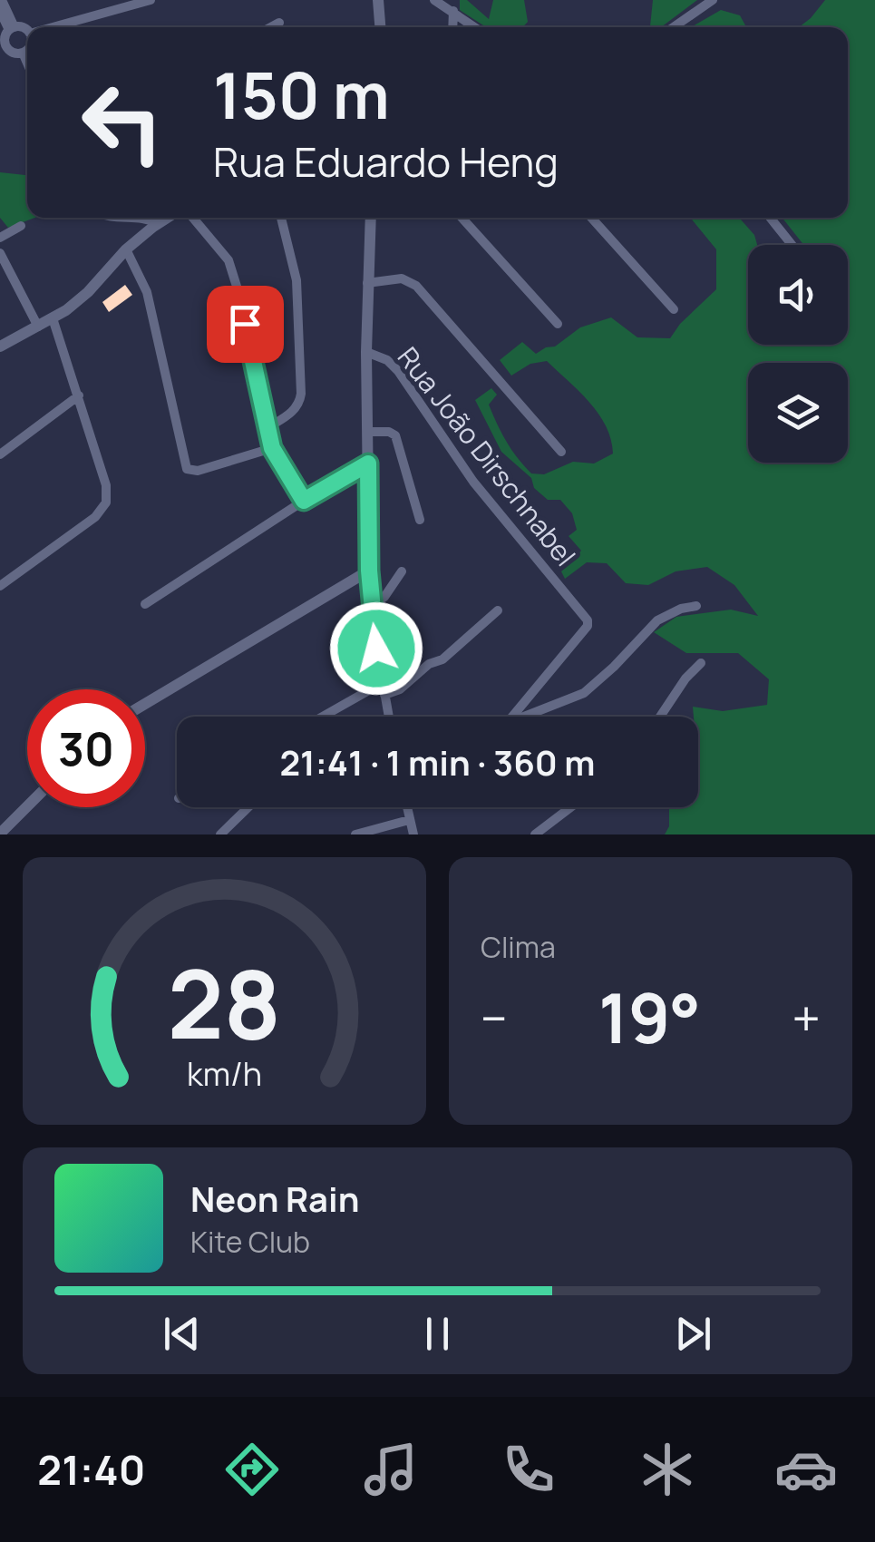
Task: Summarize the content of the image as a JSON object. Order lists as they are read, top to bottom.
{
  "streets": {
    "street": ["Rua João Dirschnabel"]
  },
  "page": {
    "turn": ["150 m", "Rua Eduardo Heng"],
    "limit": "30",
    "trip": "21:41 · 1 min · 360 m",
    "tile": "Clima",
    "heat": ["−", "19°", "+"],
    "song": ["Neon Rain", "Kite Club"],
    "tabs": "21:40",
    "gauge": ["28", "km/h"]
  }
}
